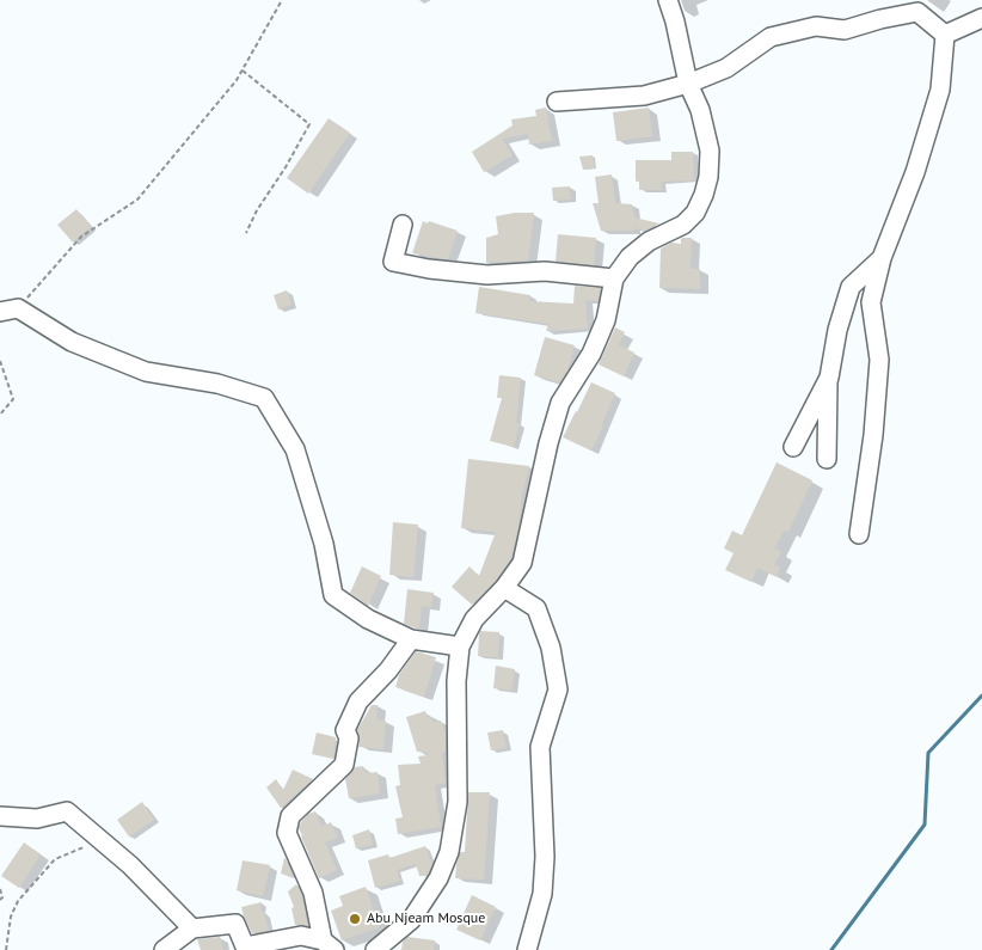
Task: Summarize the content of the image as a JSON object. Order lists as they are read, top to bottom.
{
  "places": ["Abu Njeam Mosque"]
}
